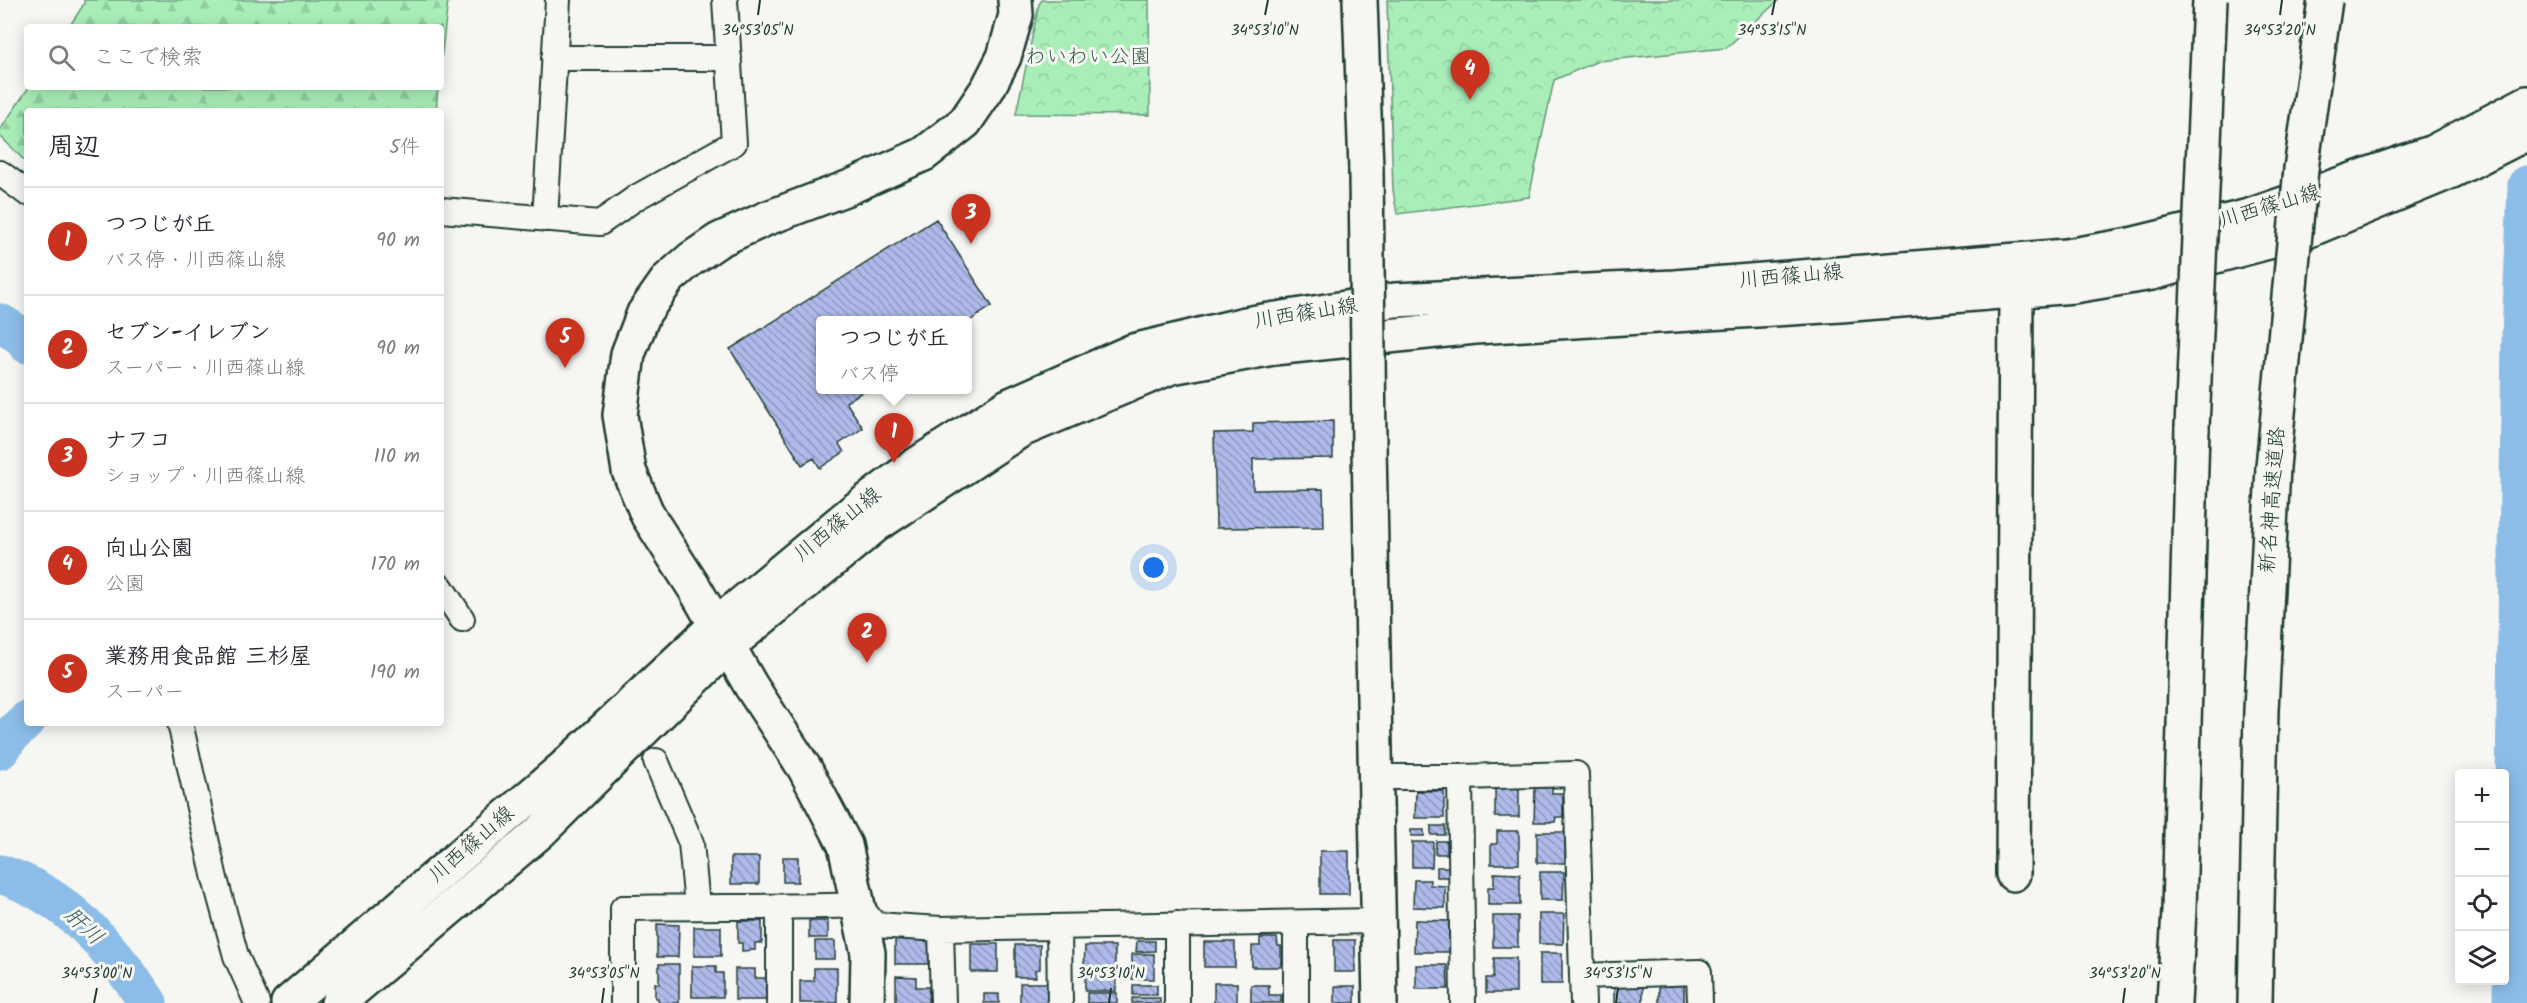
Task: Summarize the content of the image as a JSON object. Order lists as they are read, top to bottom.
{
  "streets": {
    "main road": ["川西篠山線", "新名神高速道路"]
  },
  "water": ["肝川"],
  "parks": ["わいわい公園"],
  "page": {
    "search": "ここで検索",
    "pins": [
      "4",
      "3",
      "5",
      "1",
      "2"
    ],
    "heading": ["周辺", "5件"],
    "list": [
      {
        "mark": "1",
        "name": "つつじが丘",
        "note": "バス停 · 川西篠山線",
        "value": "90 m"
      },
      {
        "mark": "2",
        "name": "セブン-イレブン",
        "note": "スーパー · 川西篠山線",
        "value": "90 m"
      },
      {
        "mark": "3",
        "name": "ナフコ",
        "note": "ショップ · 川西篠山線",
        "value": "110 m"
      },
      {
        "mark": "4",
        "name": "向山公園",
        "note": "公園",
        "value": "170 m"
      },
      {
        "mark": "5",
        "name": "業務用食品館 三杉屋",
        "note": "スーパー",
        "value": "190 m"
      }
    ],
    "popup": ["つつじが丘", "バス停"],
    "map_buttons": ["+", "−"]
  },
  "coordinates": [
    "34°53'05\"N",
    "34°53'10\"N",
    "34°53'15\"N",
    "34°53'20\"N",
    "34°53'00\"N"
  ]
}
